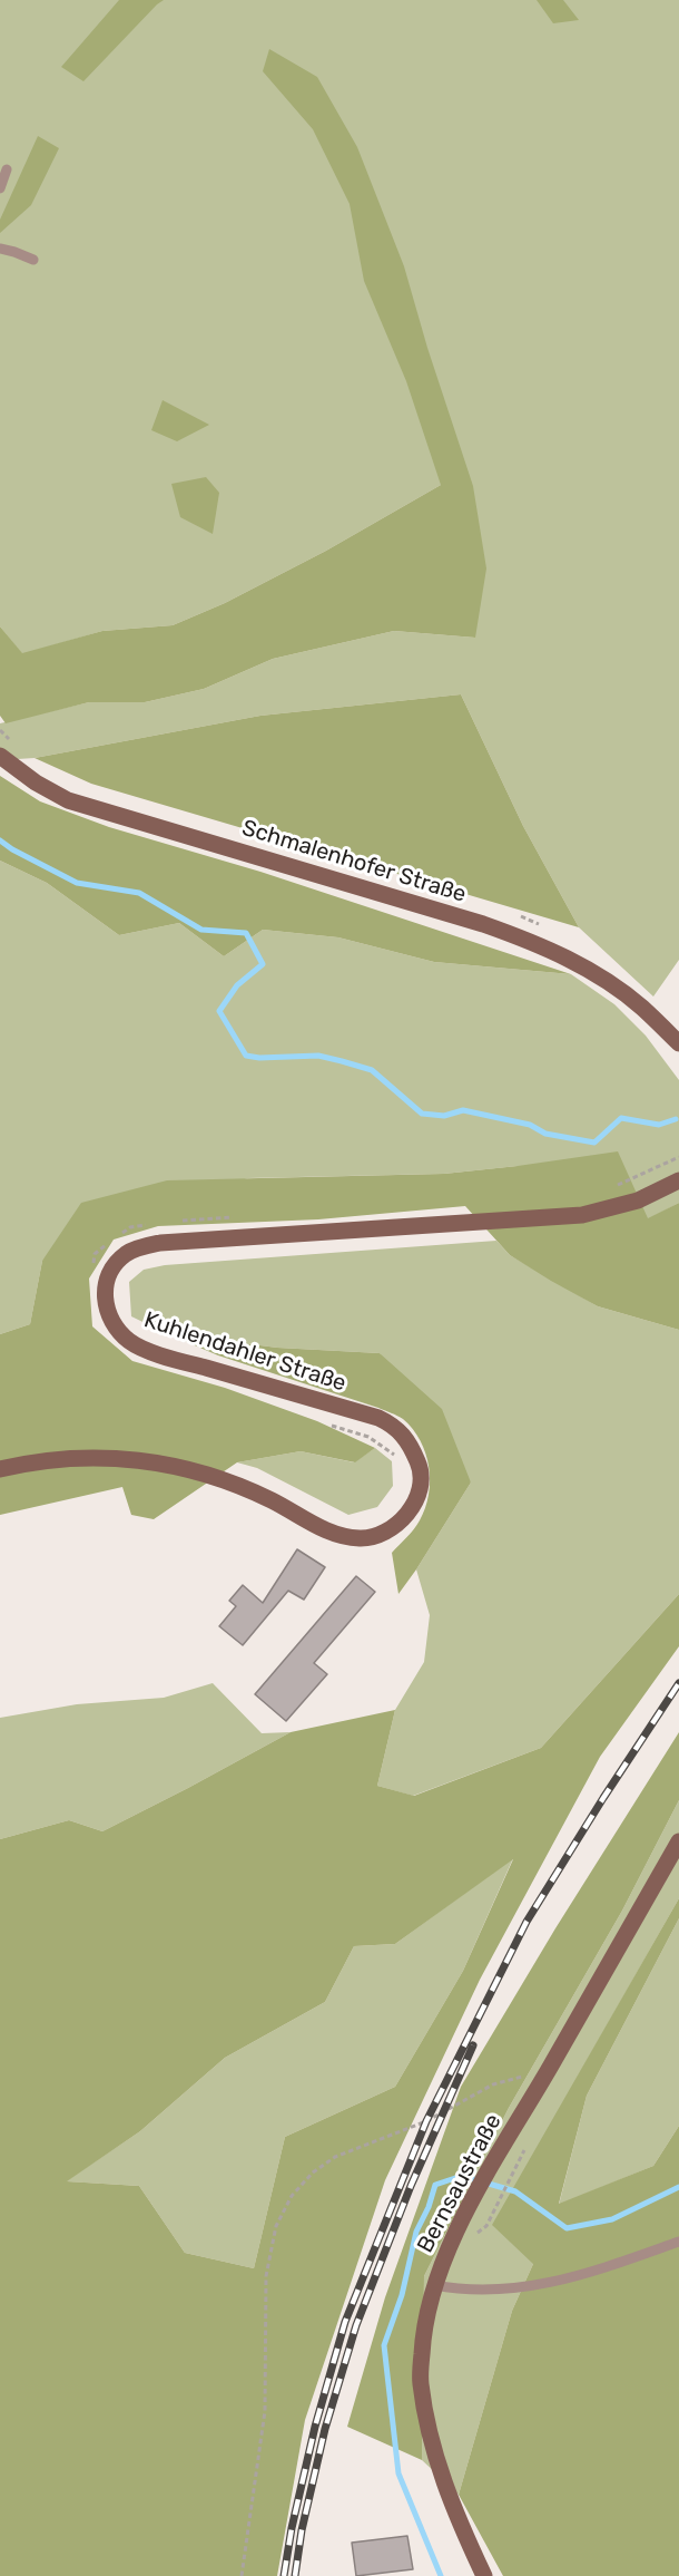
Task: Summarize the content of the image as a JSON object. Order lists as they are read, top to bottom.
{
  "streets": {
    "main road": ["Schmalenhofer Straße", "Kuhlendahler Straße", "Bernsaustraße"]
  }
}
